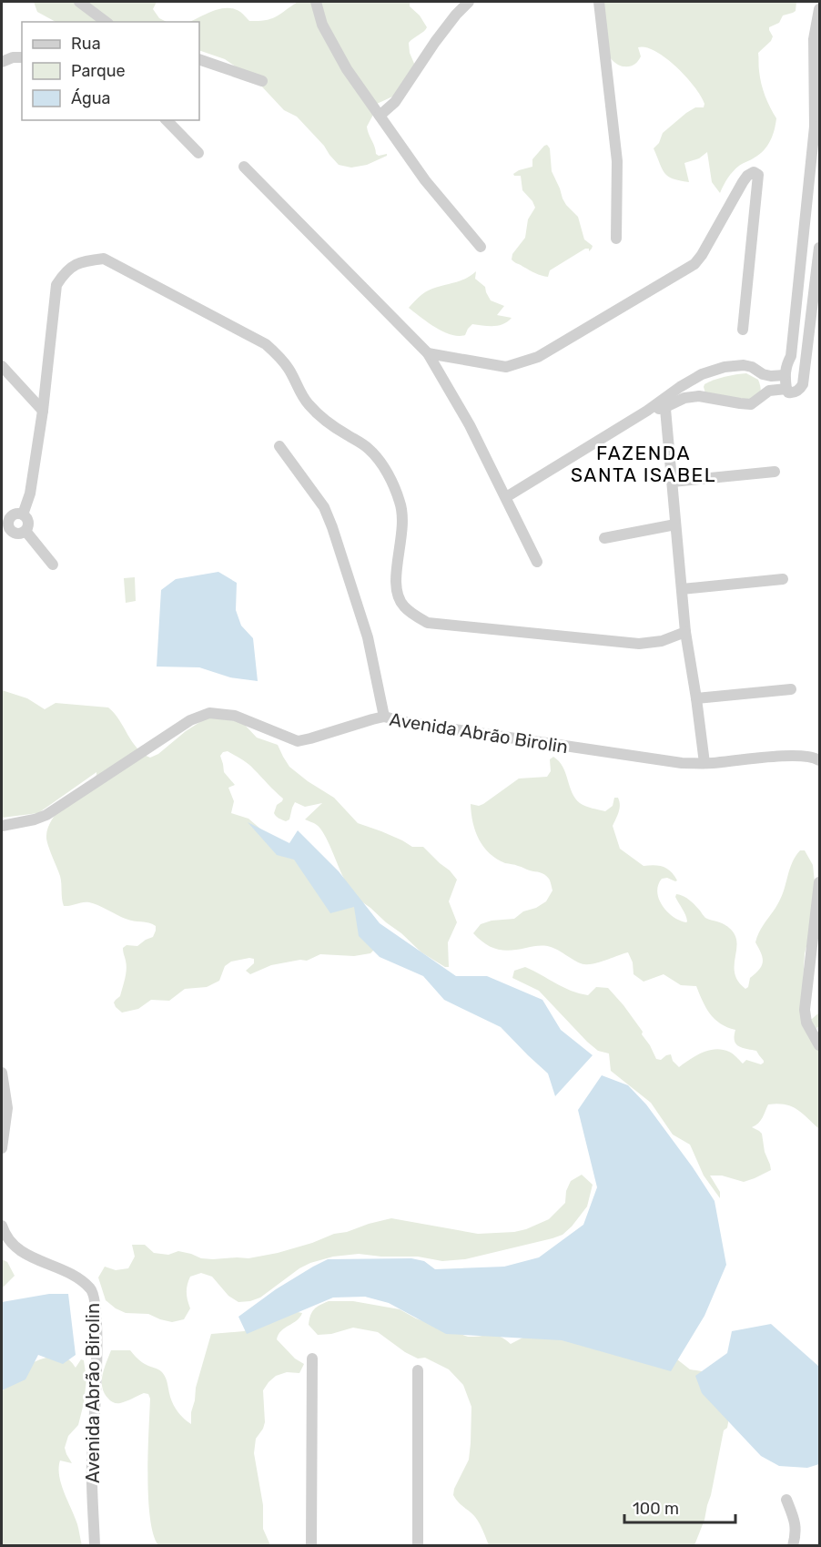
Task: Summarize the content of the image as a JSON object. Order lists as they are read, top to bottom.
{
  "streets": {
    "street": ["Avenida Abrão Birolin"]
  },
  "districts": ["FAZENDA SANTA ISABEL"],
  "legend": ["Rua", "Parque", "Água"],
  "scale_bar": "100 m"
}
